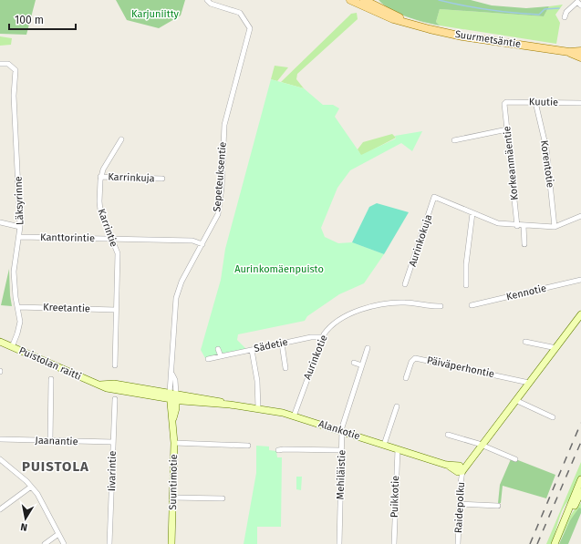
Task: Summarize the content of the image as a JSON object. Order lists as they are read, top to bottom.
{
  "streets": {
    "main road": ["Suurmetsäntie"],
    "street": [
      "Kuutie",
      "Korkeanmäentie",
      "Korentotie",
      "Sepeteuksentie",
      "Karrinkuja",
      "Läksyrinne",
      "Karrintie",
      "Kanttorintie",
      "Aurinkokuja",
      "Kennotie",
      "Kreetantie",
      "Sädetie",
      "Aurinkotie",
      "Puistolan raitti",
      "Päiväperhontie",
      "Alankotie",
      "Jaanantie",
      "Iivarintie",
      "Mehiläistie",
      "Suuntimotie",
      "Puikkotie",
      "Raidepolku"
    ]
  },
  "crossings": [
    ["Kuutie", "Korkeanmäentie"],
    ["Kuutie", "Korentotie"],
    ["Sepeteuksentie", "Kanttorintie"],
    ["Sepeteuksentie", "Puistolan raitti"],
    ["Sepeteuksentie", "Alankotie"],
    ["Sepeteuksentie", "Suuntimotie"],
    ["Karrinkuja", "Karrintie"],
    ["Läksyrinne", "Kanttorintie"],
    ["Läksyrinne", "Kreetantie"],
    ["Läksyrinne", "Puistolan raitti"],
    ["Karrintie", "Kanttorintie"],
    ["Karrintie", "Kreetantie"],
    ["Sädetie", "Aurinkotie"],
    ["Aurinkotie", "Alankotie"],
    ["Puistolan raitti", "Alankotie"],
    ["Puistolan raitti", "Suuntimotie"],
    ["Alankotie", "Mehiläistie"],
    ["Alankotie", "Suuntimotie"],
    ["Alankotie", "Puikkotie"],
    ["Alankotie", "Raidepolku"],
    ["Jaanantie", "Iivarintie"]
  ],
  "districts": ["PUISTOLA"],
  "parks": ["Karjuniitty", "Aurinkomäenpuisto"],
  "scale_bar": "100 m",
  "north": "bottom"
}
